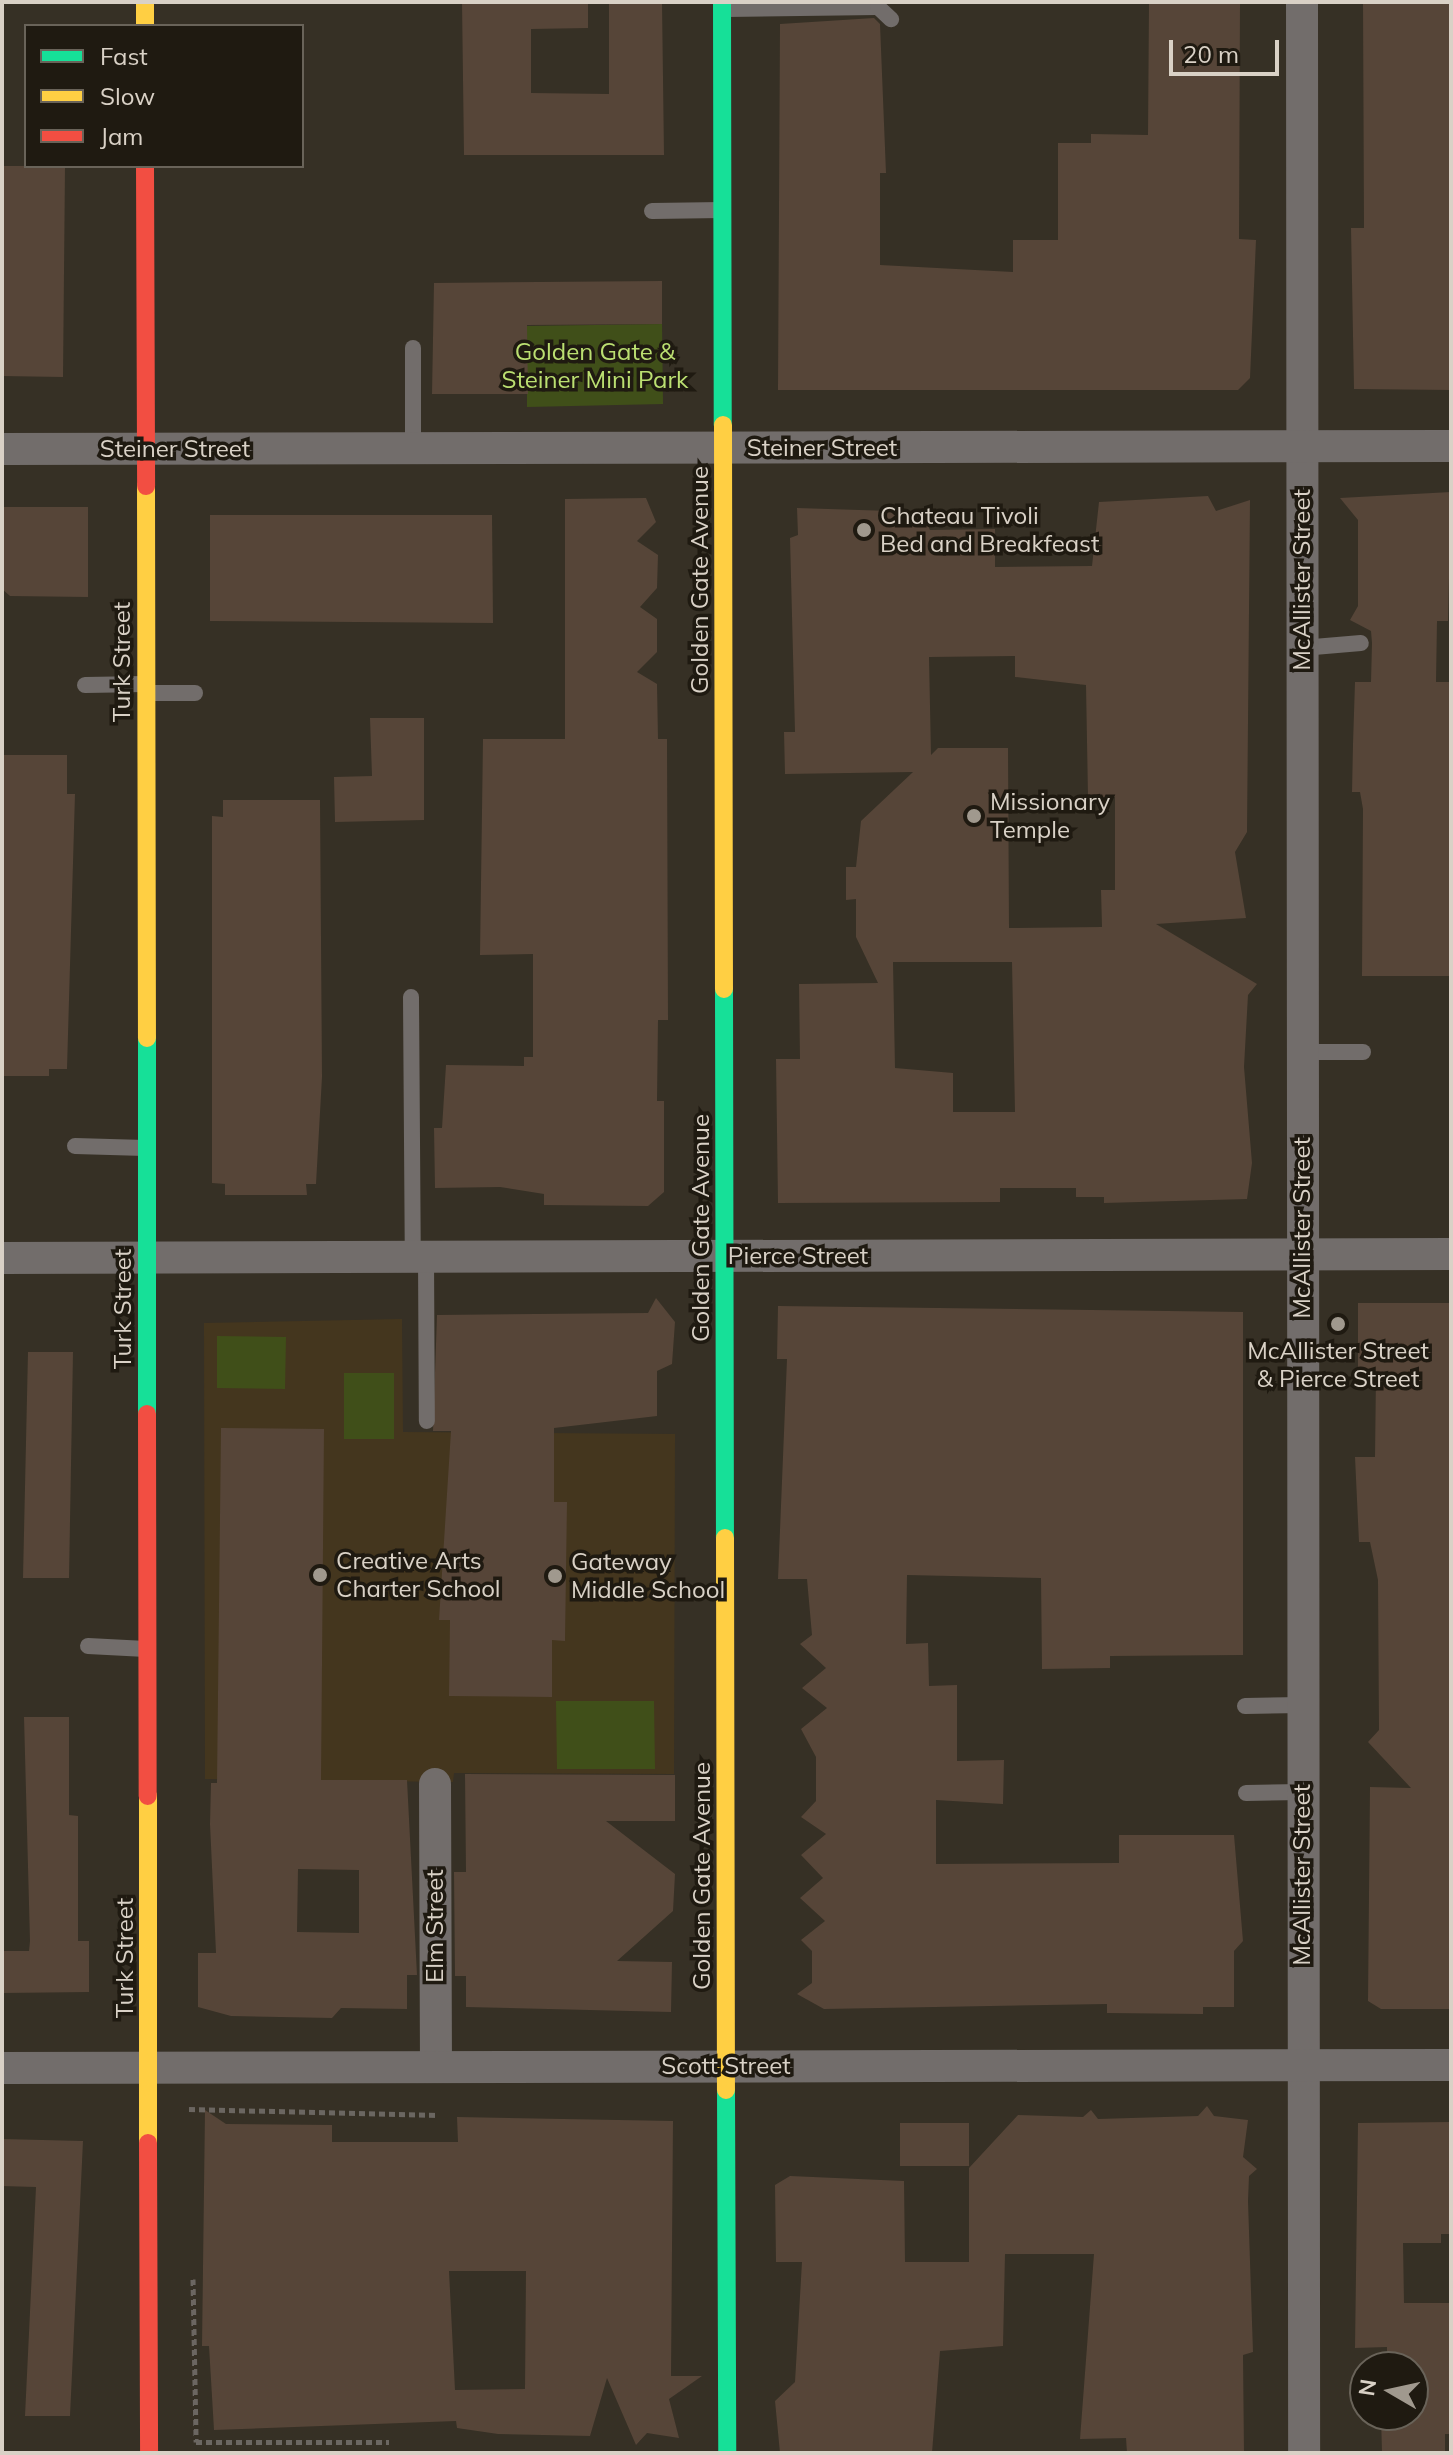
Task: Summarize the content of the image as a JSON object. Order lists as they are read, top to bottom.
{
  "streets": {
    "main road": ["Golden Gate Avenue", "Turk Street"],
    "street": [
      "Steiner Street",
      "McAllister Street",
      "Pierce Street",
      "Elm Street",
      "Scott Street"
    ]
  },
  "crossings": [
    ["Steiner Street", "Golden Gate Avenue"],
    ["Steiner Street", "McAllister Street"],
    ["Steiner Street", "Turk Street"],
    ["Golden Gate Avenue", "Pierce Street"],
    ["Golden Gate Avenue", "Scott Street"],
    ["McAllister Street", "Pierce Street"],
    ["McAllister Street", "Scott Street"],
    ["Turk Street", "Pierce Street"],
    ["Turk Street", "Scott Street"],
    ["Elm Street", "Scott Street"]
  ],
  "parks": ["Golden Gate & Steiner Mini Park"],
  "places": [
    "Chateau Tivoli Bed and Breakfeast",
    "Missionary Temple",
    "McAllister Street & Pierce Street",
    "Creative Arts Charter School",
    "Gateway Middle School"
  ],
  "legend": ["Fast", "Slow", "Jam"],
  "scale_bar": "20 m",
  "north": "left"
}
